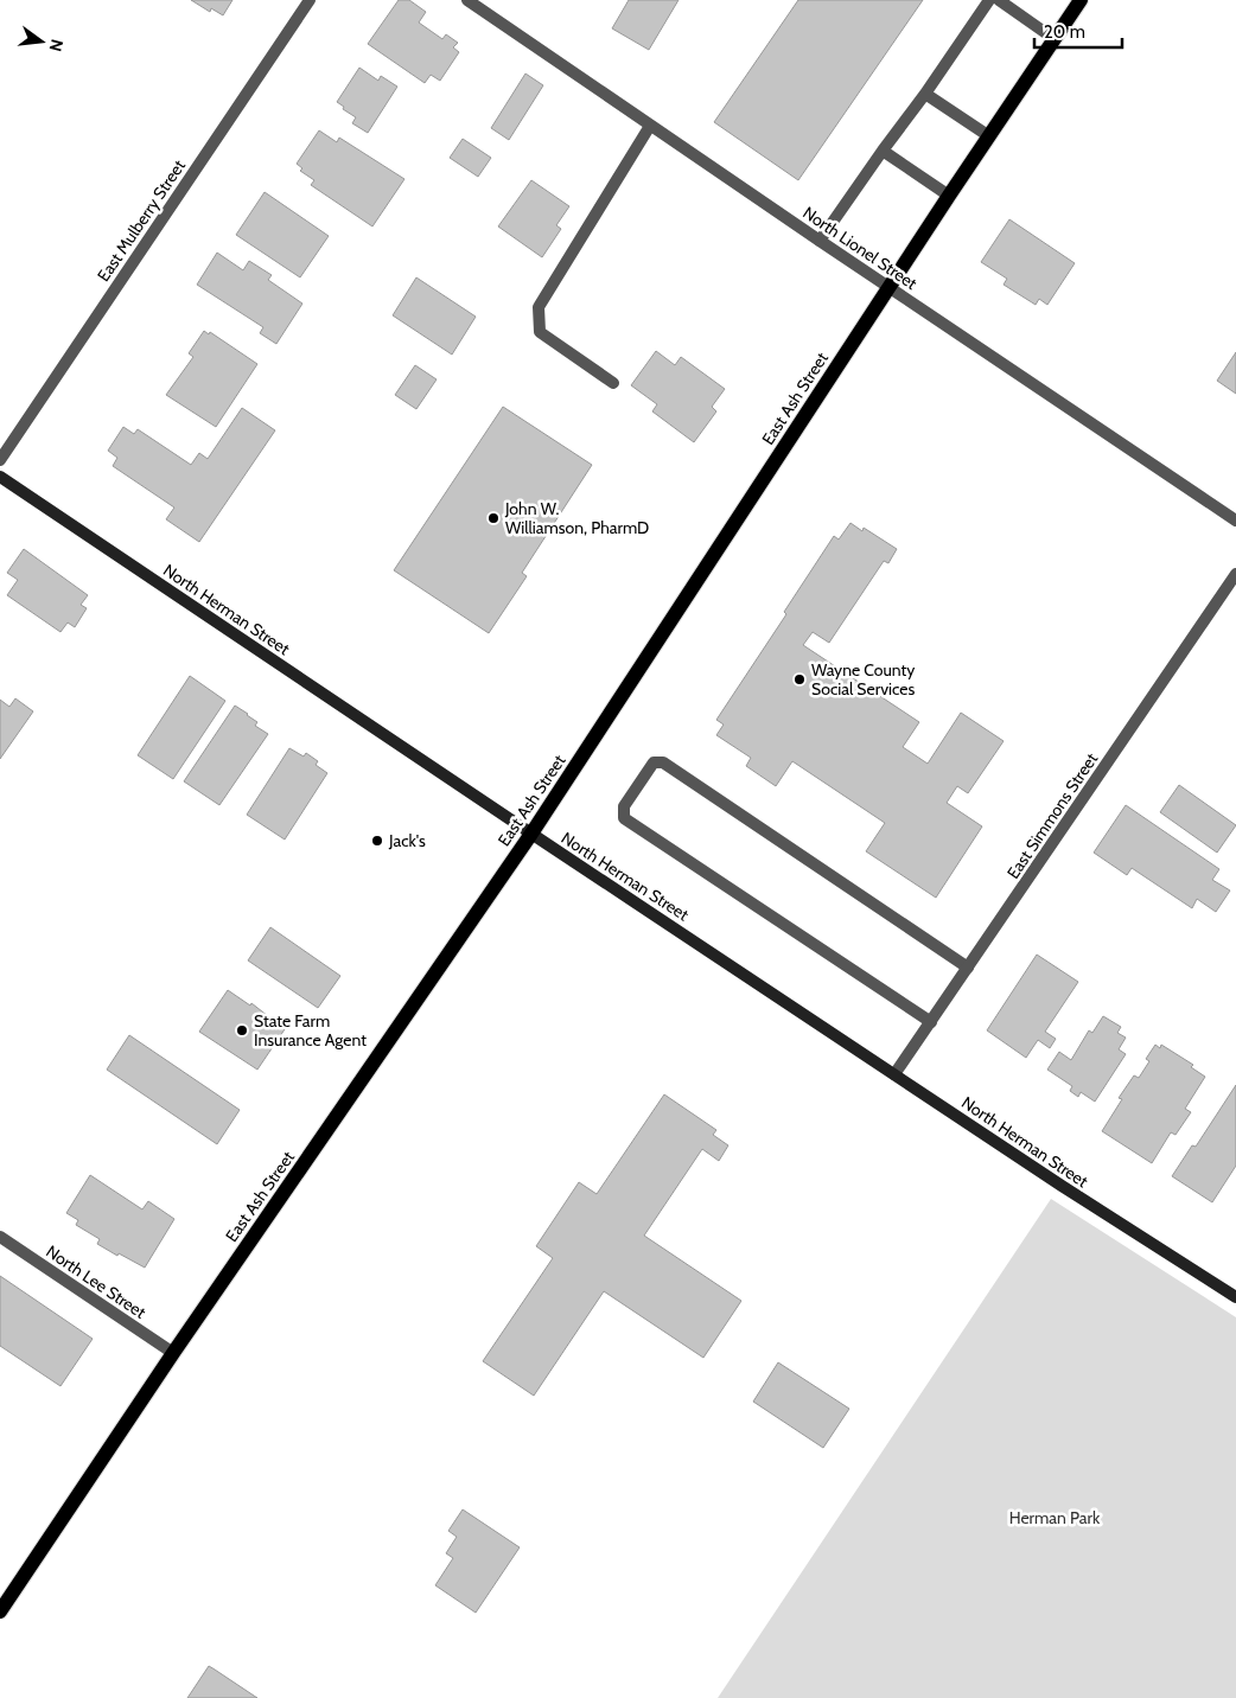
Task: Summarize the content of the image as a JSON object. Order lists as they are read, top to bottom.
{
  "streets": {
    "main road": ["East Ash Street", "North Herman Street"],
    "street": [
      "East Mulberry Street",
      "North Lionel Street",
      "East Simmons Street",
      "North Lee Street"
    ]
  },
  "crossings": [
    ["North Lionel Street", "East Ash Street"],
    ["East Ash Street", "North Herman Street"],
    ["East Ash Street", "North Lee Street"],
    ["North Herman Street", "East Simmons Street"]
  ],
  "parks": ["Herman Park"],
  "places": [
    "John W. Williamson, PharmD",
    "Wayne County Social Services",
    "Jack's",
    "State Farm Insurance Agent"
  ],
  "scale_bar": "20 m",
  "north": "right"
}
